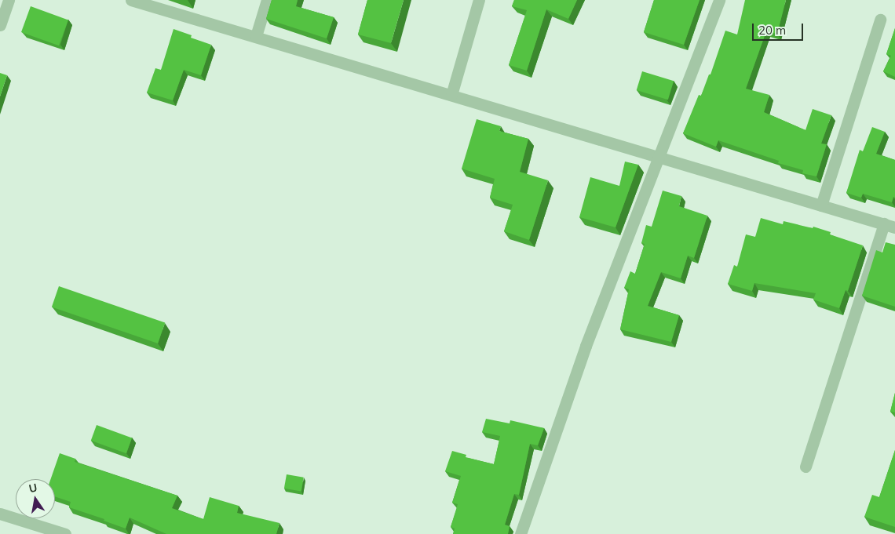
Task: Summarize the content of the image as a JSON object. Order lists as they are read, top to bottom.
{
  "scale_bar": "20 m",
  "north": "top"
}
